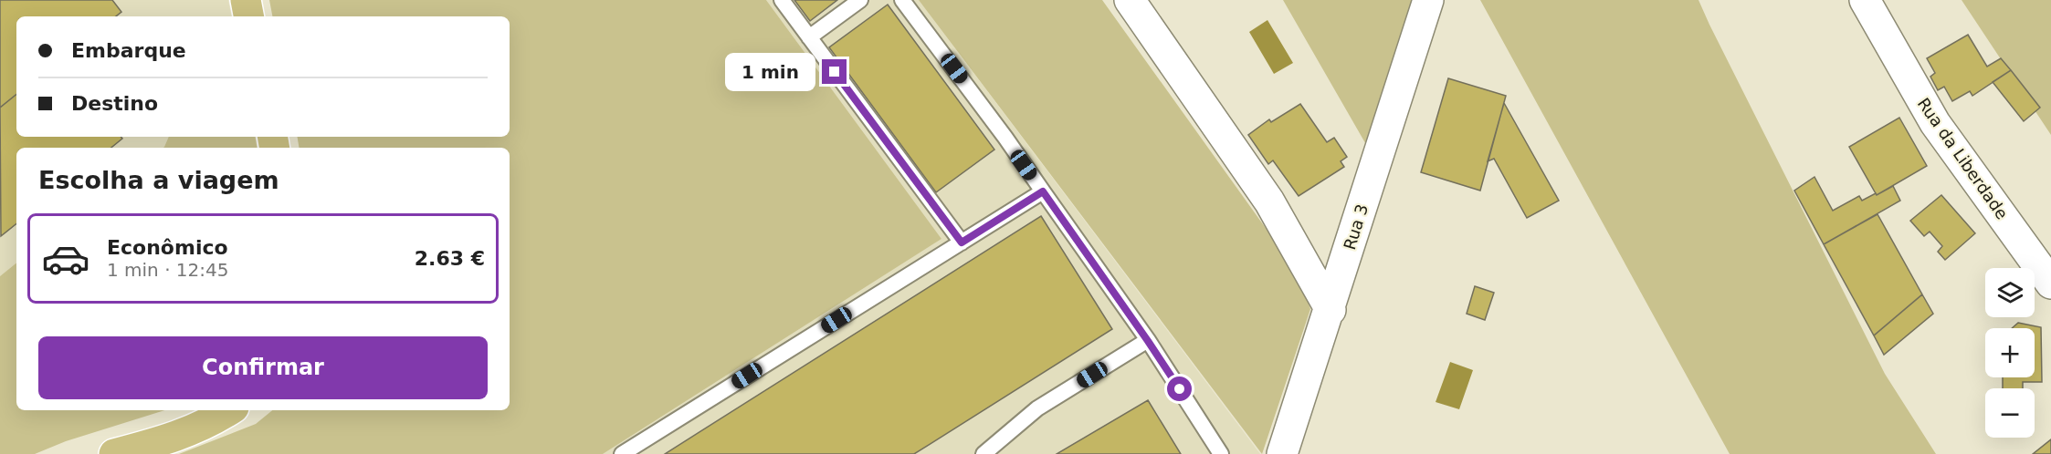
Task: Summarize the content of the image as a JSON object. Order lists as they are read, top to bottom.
{
  "streets": {
    "street": ["Rua da Liberdade", "Rua 3"]
  },
  "page": {
    "banner": ["Embarque", "Destino"],
    "bubble": "1 min",
    "heading": "Escolha a viagem",
    "list": [
      {
        "name": "Econômico",
        "note": "1 min · 12:45",
        "value": "2.63 €"
      }
    ],
    "map_buttons": ["+", "−"],
    "buttons": "Confirmar"
  }
}
